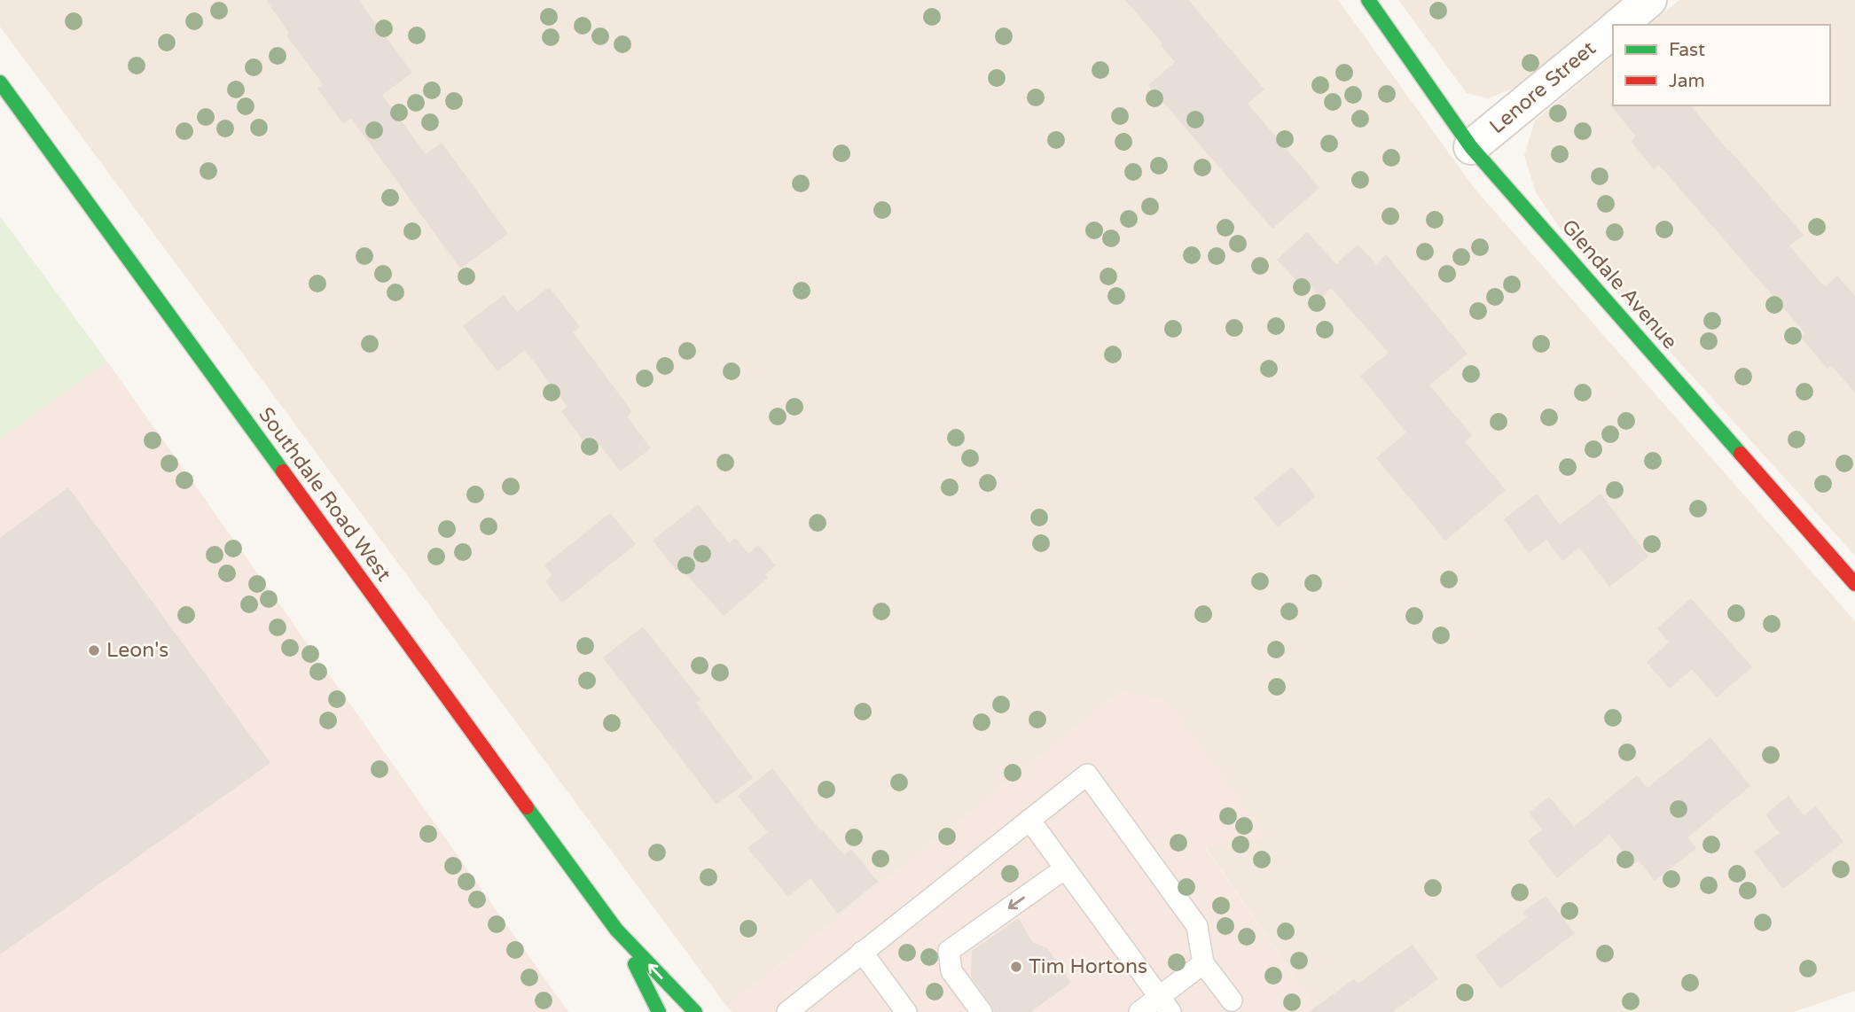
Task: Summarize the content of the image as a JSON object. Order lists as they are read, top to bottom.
{
  "streets": {
    "main road": ["Glendale Avenue", "Southdale Road West"],
    "street": ["Lenore Street"]
  },
  "crossings": [
    ["Lenore Street", "Glendale Avenue"]
  ],
  "places": ["Leon's", "Tim Hortons"],
  "legend": ["Fast", "Jam"]
}
